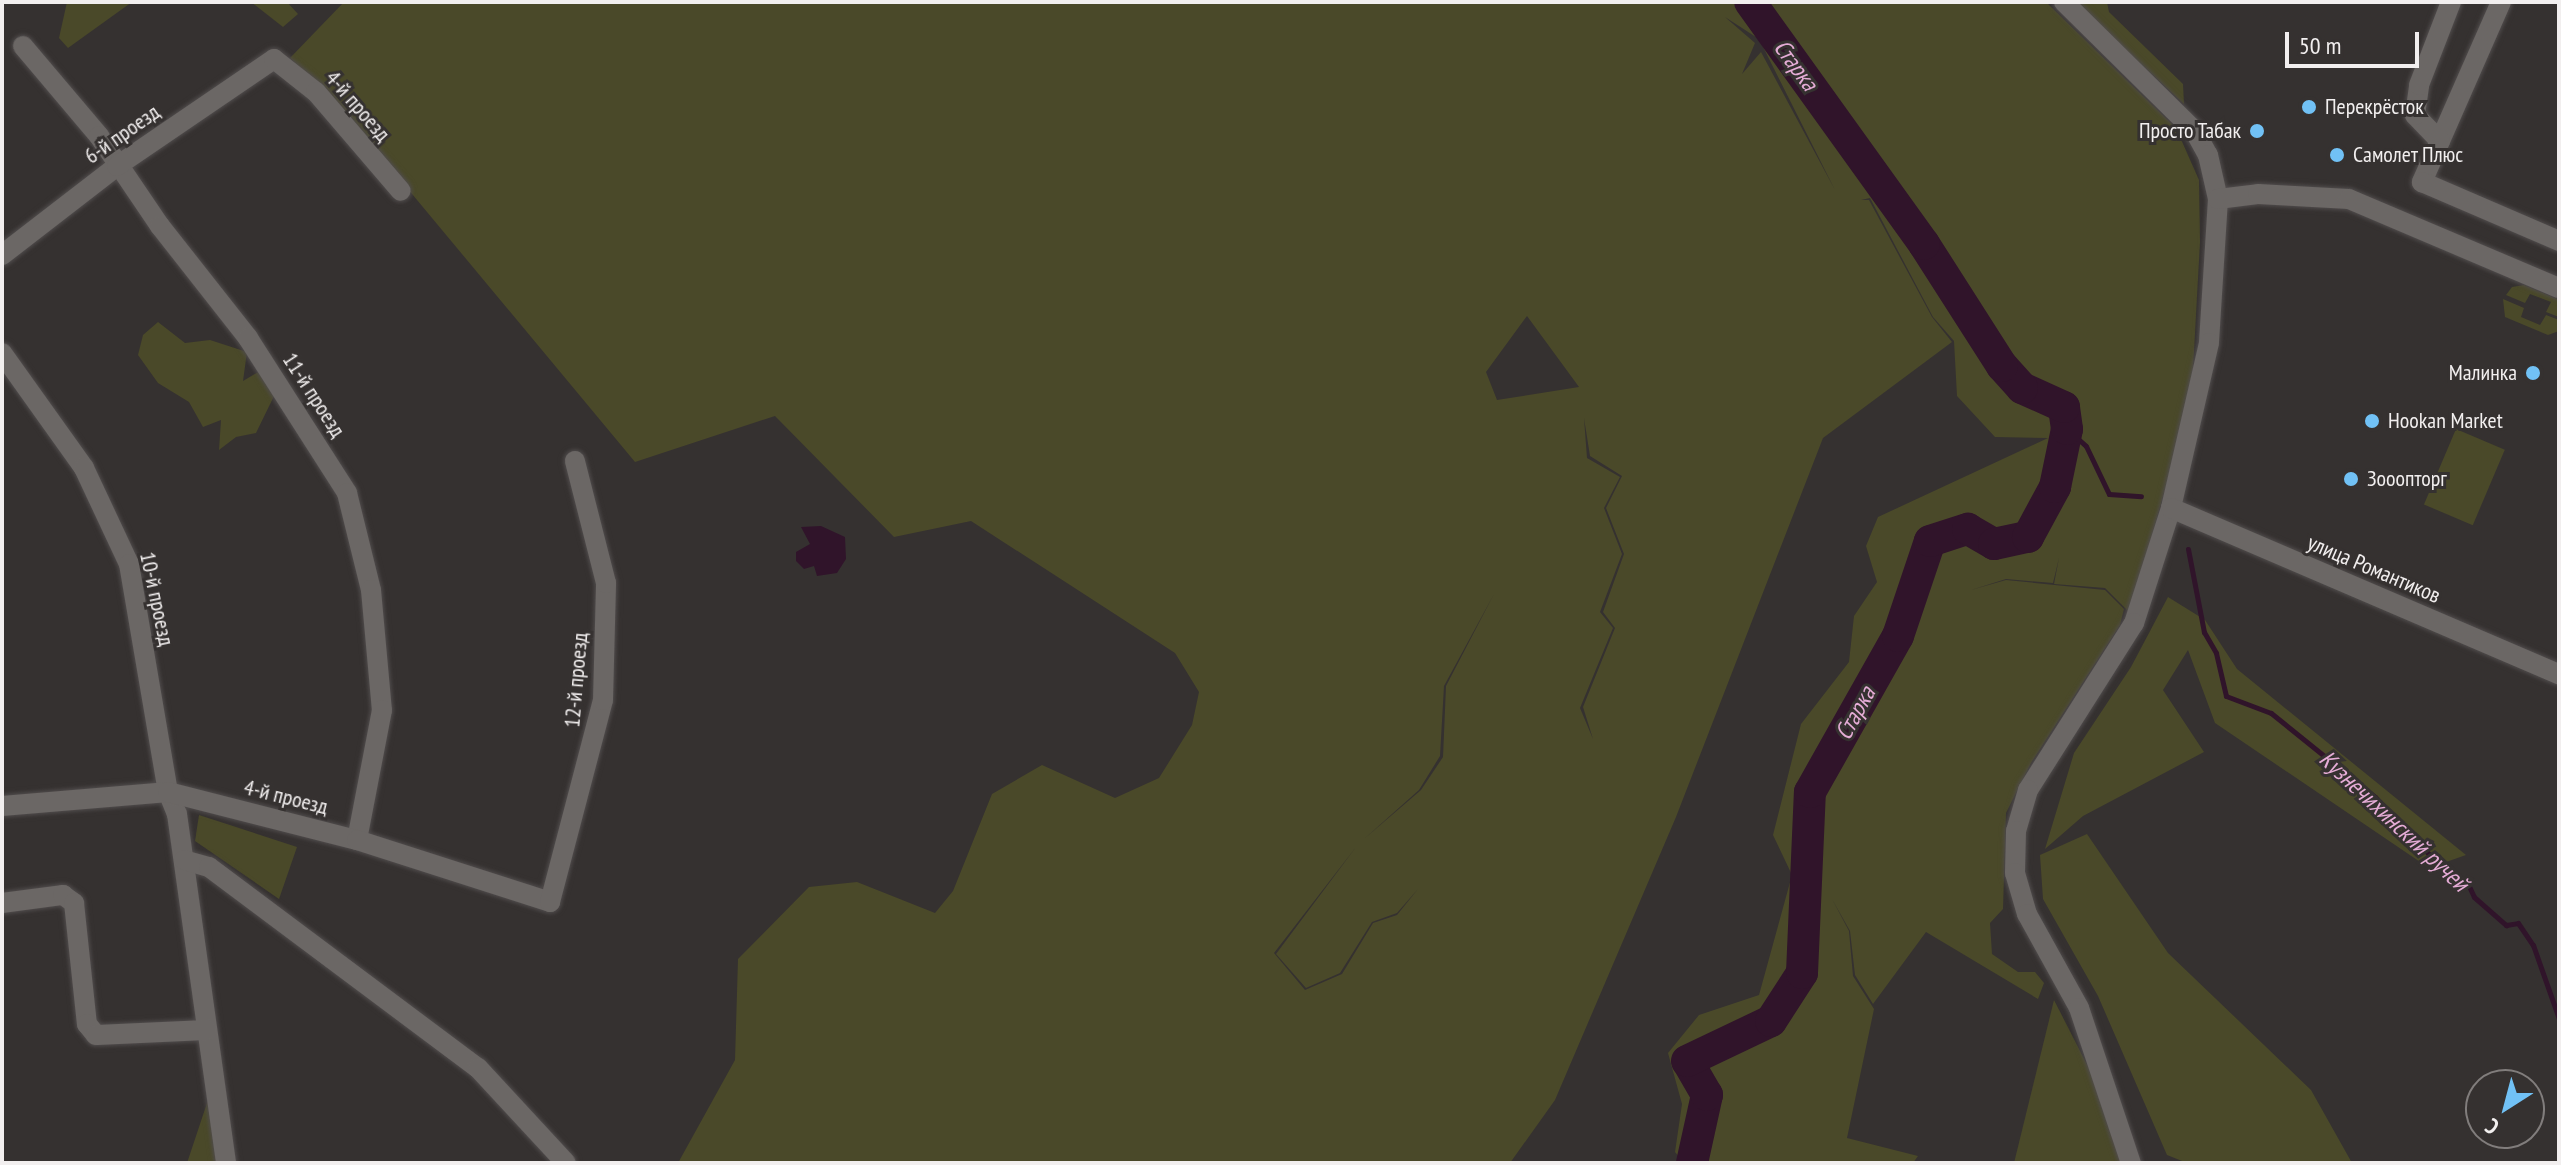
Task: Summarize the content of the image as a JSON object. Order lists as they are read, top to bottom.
{
  "streets": {
    "street": [
      "4-й проезд",
      "6-й проезд",
      "11-й проезд",
      "улица Романтиков",
      "10-й проезд",
      "12-й проезд"
    ]
  },
  "crossings": [
    ["4-й проезд", "6-й проезд"],
    ["4-й проезд", "11-й проезд"],
    ["4-й проезд", "10-й проезд"],
    ["4-й проезд", "12-й проезд"],
    ["6-й проезд", "11-й проезд"]
  ],
  "water": ["Старка", "Кузнечихинский ручей"],
  "places": [
    "Перекрёсток",
    "Просто Табак",
    "Самолет Плюс",
    "Малинка",
    "Hookan Market",
    "Зооопторг"
  ],
  "scale_bar": "50 m",
  "north": "bottom left"
}
